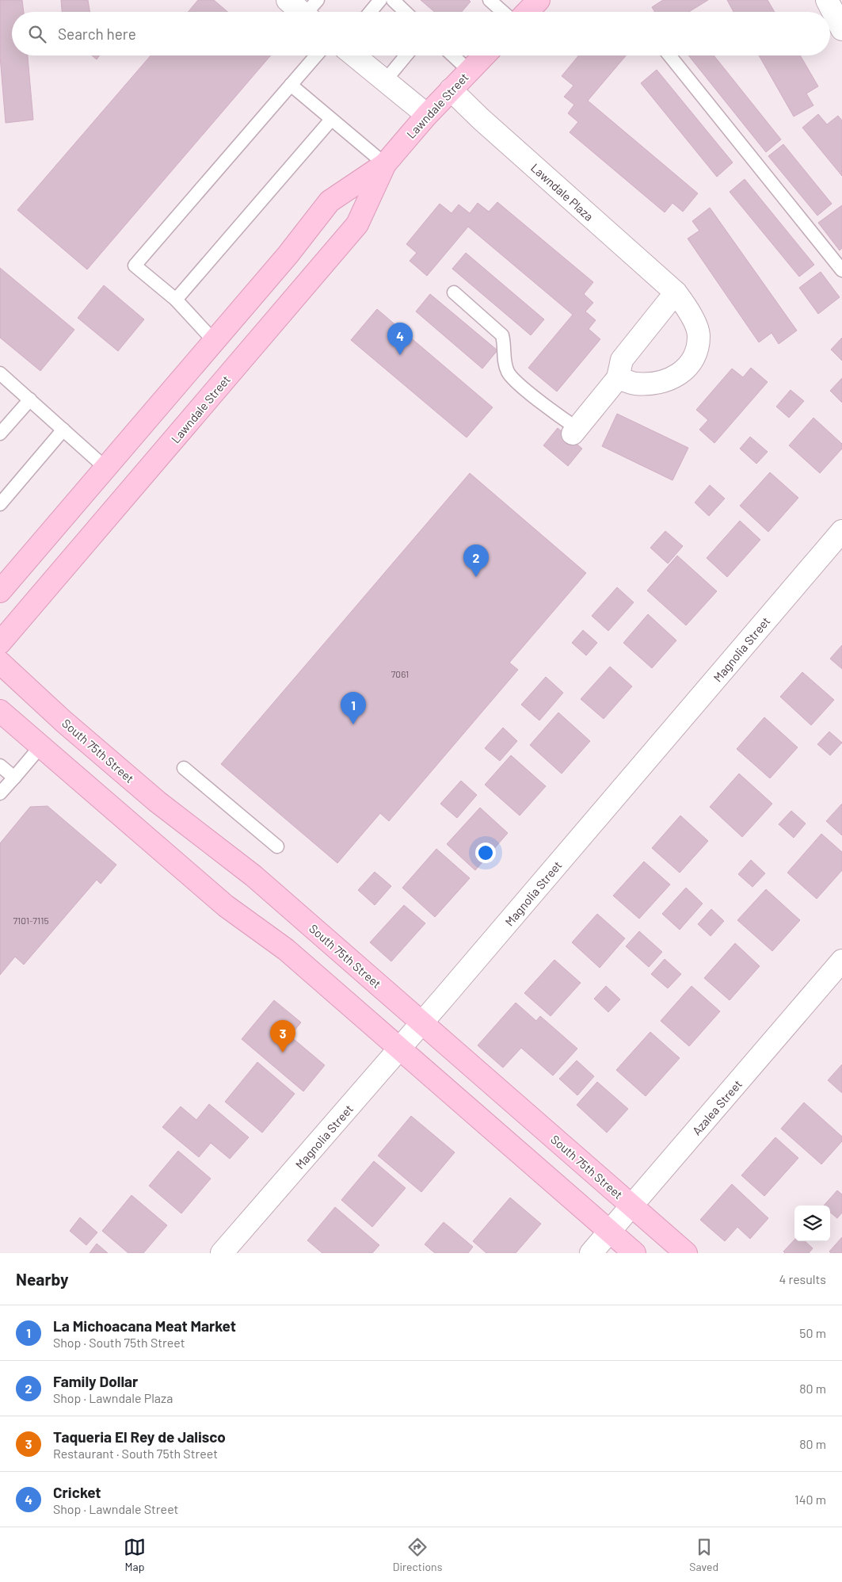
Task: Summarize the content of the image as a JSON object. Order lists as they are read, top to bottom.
{
  "streets": {
    "main road": ["Lawndale Street", "South 75th Street"],
    "street": ["Lawndale Plaza", "Magnolia Street", "Azalea Street"]
  },
  "crossings": [
    ["Lawndale Street", "Lawndale Plaza"],
    ["Magnolia Street", "South 75th Street"],
    ["South 75th Street", "Azalea Street"]
  ],
  "house_numbers": ["7061", "7101-7115"],
  "page": {
    "search": "Search here",
    "pins": [
      "4",
      "2",
      "1",
      "3"
    ],
    "heading": ["Nearby", "4 results"],
    "list": [
      {
        "mark": "1",
        "name": "La Michoacana Meat Market",
        "note": "Shop · South 75th Street",
        "value": "50 m"
      },
      {
        "mark": "2",
        "name": "Family Dollar",
        "note": "Shop · Lawndale Plaza",
        "value": "80 m"
      },
      {
        "mark": "3",
        "name": "Taqueria El Rey de Jalisco",
        "note": "Restaurant · South 75th Street",
        "value": "80 m"
      },
      {
        "mark": "4",
        "name": "Cricket",
        "note": "Shop · Lawndale Street",
        "value": "140 m"
      }
    ],
    "nav": ["Map", "Directions", "Saved"]
  }
}
